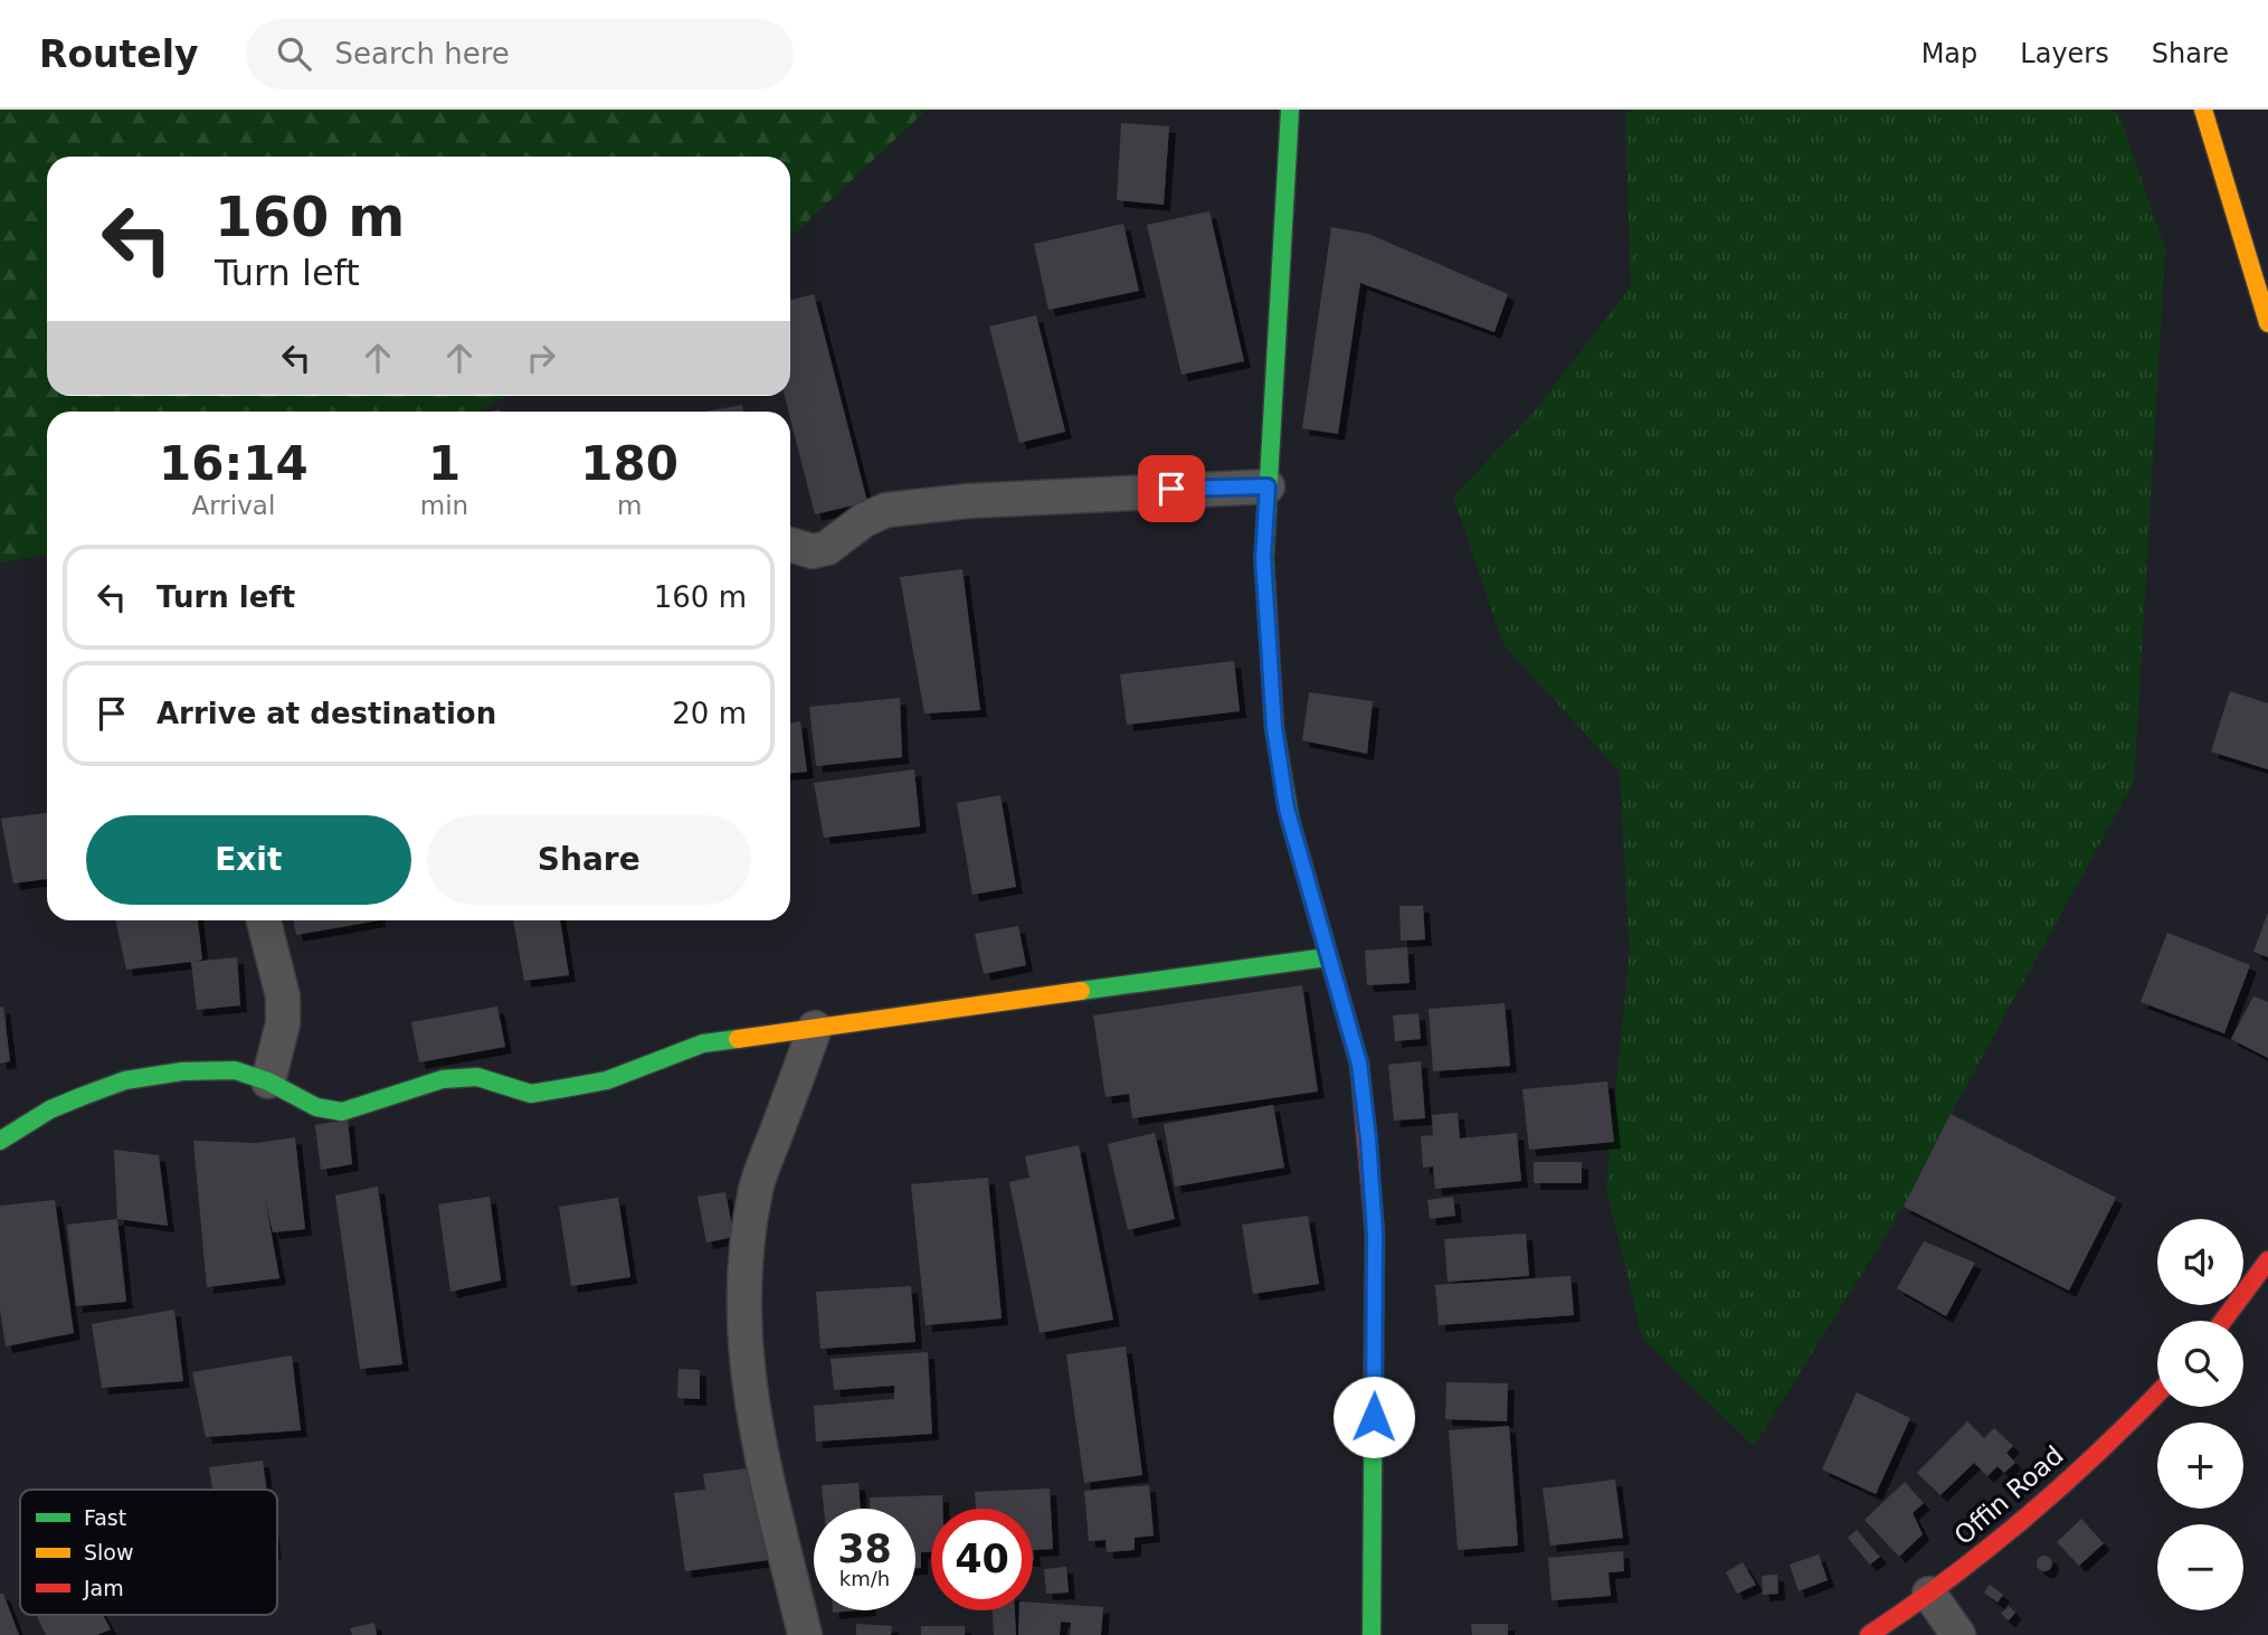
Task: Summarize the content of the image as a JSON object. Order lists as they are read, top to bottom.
{
  "streets": {
    "street": ["Offin Road"]
  },
  "legend": ["Fast", "Slow", "Jam"],
  "page": {
    "header": "Routely",
    "search": "Search here",
    "nav": ["Map", "Layers", "Share"],
    "turn": ["160 m", "Turn left"],
    "eta": [
      "16:14",
      "Arrival",
      "1",
      "min",
      "180",
      "m"
    ],
    "list": [
      {
        "name": "Turn left",
        "value": "160 m"
      },
      {
        "name": "Arrive at destination",
        "value": "20 m"
      }
    ],
    "buttons": ["Exit", "Share"],
    "map_buttons": ["+", "−"],
    "speed": "38 km/h",
    "limit": "40"
  }
}
